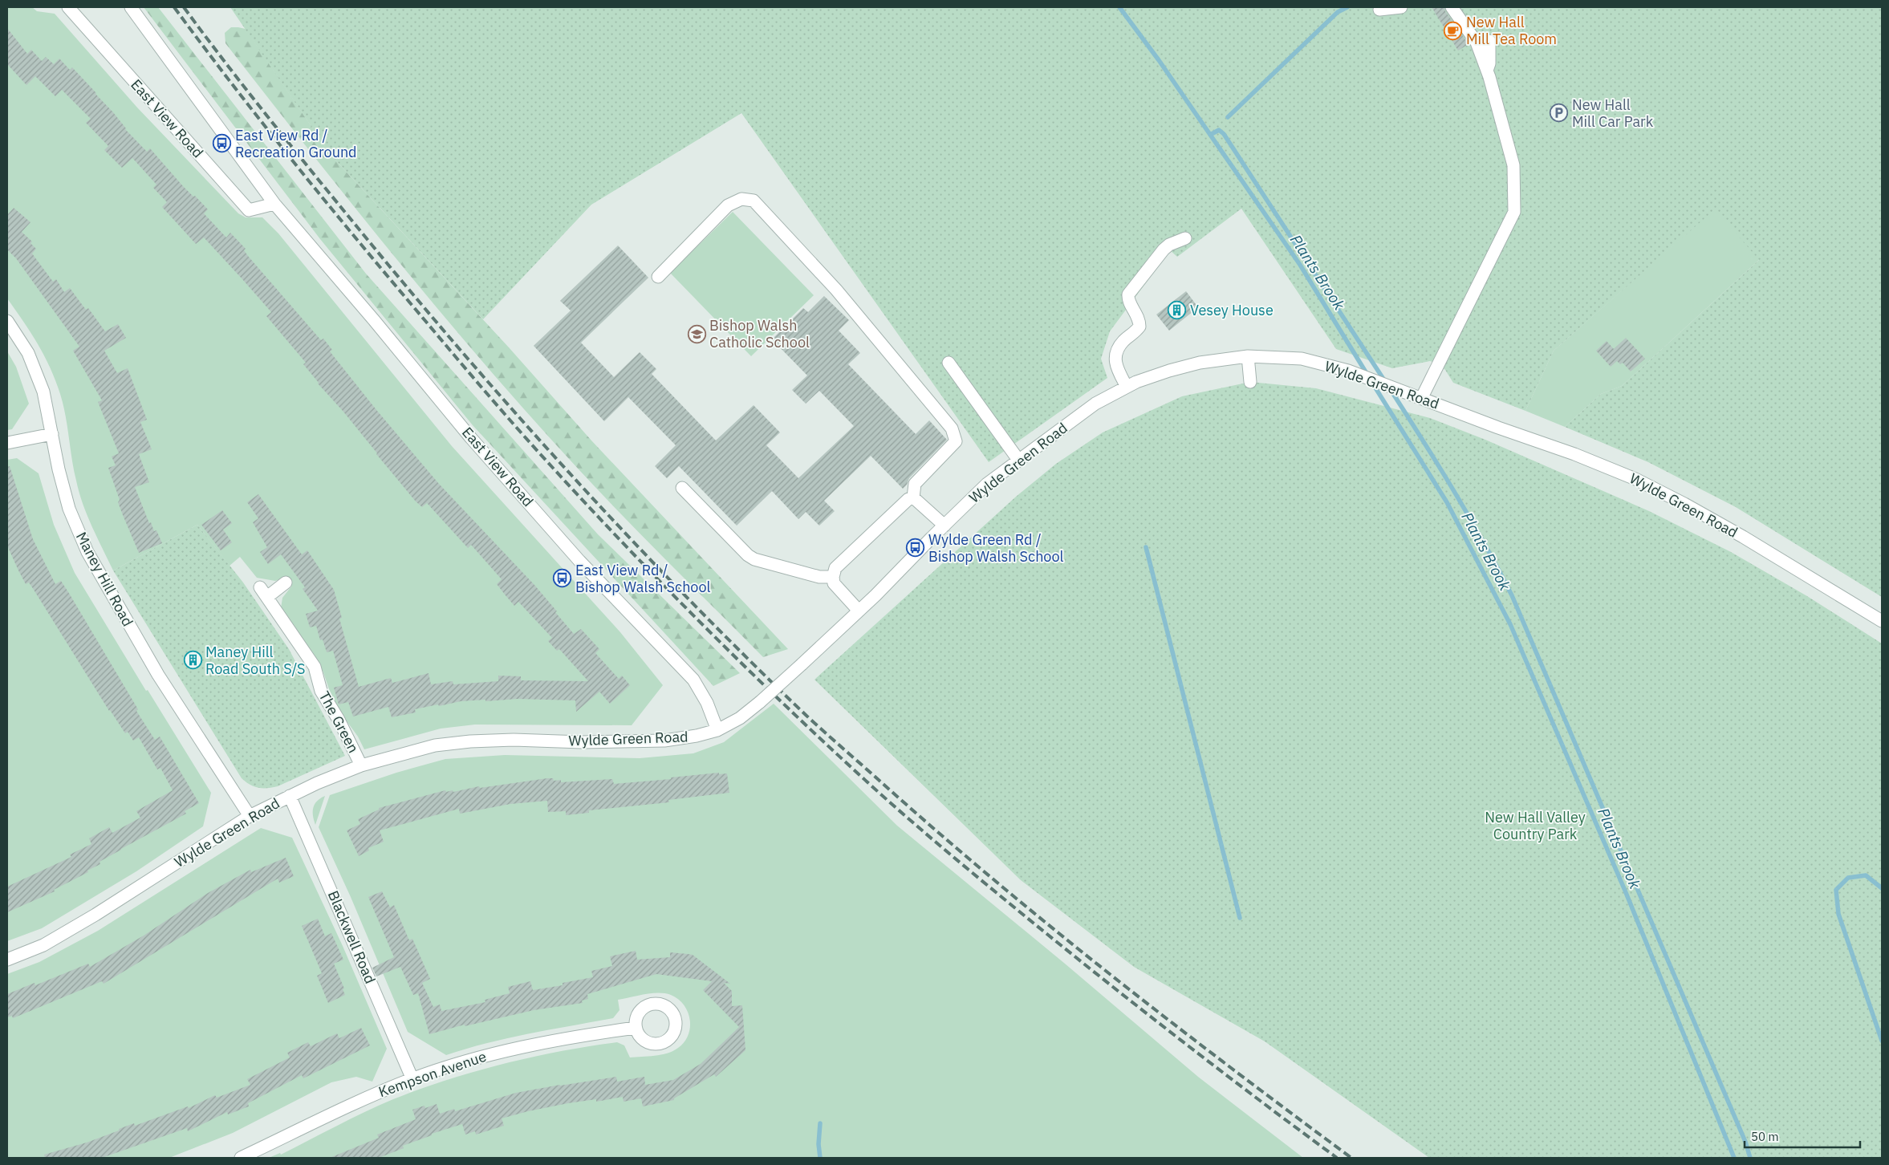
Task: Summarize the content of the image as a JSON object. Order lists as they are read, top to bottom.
{
  "streets": {
    "street": [
      "East View Road",
      "Wylde Green Road",
      "Maney Hill Road",
      "The Green",
      "Blackwell Road",
      "Kempson Avenue"
    ]
  },
  "crossings": [
    ["East View Road", "Wylde Green Road"],
    ["Wylde Green Road", "Maney Hill Road"],
    ["Wylde Green Road", "The Green"],
    ["Wylde Green Road", "Blackwell Road"],
    ["Blackwell Road", "Kempson Avenue"]
  ],
  "water": ["Plants Brook"],
  "parks": ["New Hall Valley Country Park"],
  "places": {
    "cafe": ["New Hall Mill Tea Room"],
    "parking": ["New Hall Mill Car Park"],
    "bus stop": ["East View Rd / Recreation Ground", "Wylde Green Rd / Bishop Walsh School", "East View Rd / Bishop Walsh School"],
    "building": ["Vesey House", "Maney Hill Road South S/S"],
    "school or university": ["Bishop Walsh Catholic School"]
  },
  "scale_bar": "50 m"
}
